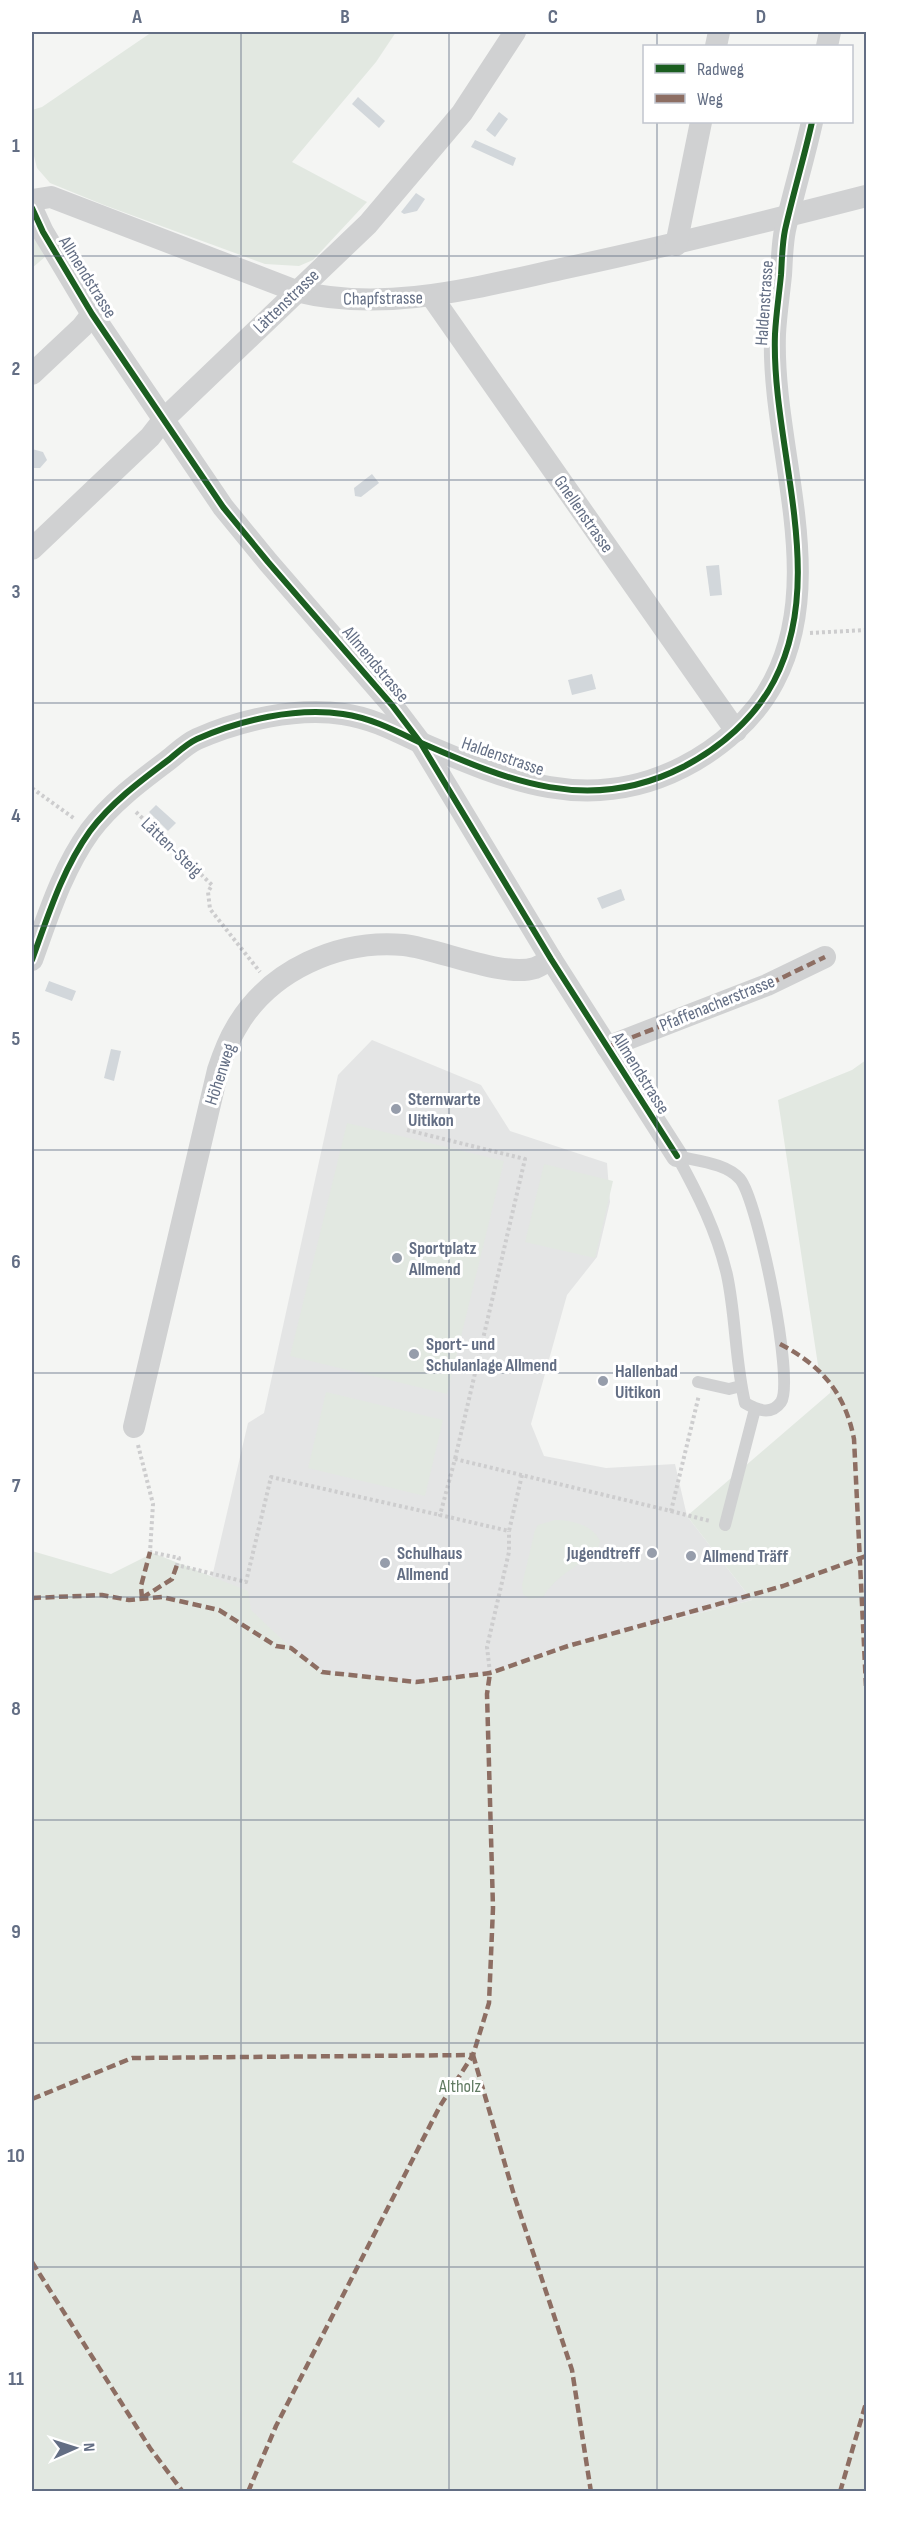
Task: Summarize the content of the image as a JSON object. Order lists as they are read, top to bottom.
{
  "streets": {
    "street": [
      "Allmendstrasse",
      "Chapfstrasse",
      "Lättenstrasse",
      "Haldenstrasse",
      "Gnellenstrasse",
      "Pfaffenacherstrasse",
      "Höhenweg"
    ],
    "path": ["Lätten-Steig"]
  },
  "crossings": [
    ["Allmendstrasse", "Lättenstrasse"],
    ["Allmendstrasse", "Haldenstrasse"],
    ["Allmendstrasse", "Pfaffenacherstrasse"],
    ["Allmendstrasse", "Höhenweg"],
    ["Chapfstrasse", "Lättenstrasse"],
    ["Chapfstrasse", "Haldenstrasse"],
    ["Chapfstrasse", "Gnellenstrasse"],
    ["Haldenstrasse", "Gnellenstrasse"],
    ["Haldenstrasse", "Lätten-Steig"],
    ["Lätten-Steig", "Höhenweg"]
  ],
  "parks": ["Altholz"],
  "places": [
    "Sternwarte Uitikon",
    "Sportplatz Allmend",
    "Sport- und Schulanlage Allmend",
    "Hallenbad Uitikon",
    "Jugendtreff",
    "Allmend Träff",
    "Schulhaus Allmend"
  ],
  "legend": ["Radweg", "Weg"],
  "north": "right",
  "grid": {
    "columns": [
      "A",
      "B",
      "C",
      "D"
    ],
    "rows": [
      "1",
      "2",
      "3",
      "4",
      "5",
      "6",
      "7",
      "8",
      "9",
      "10",
      "11"
    ]
  }
}
